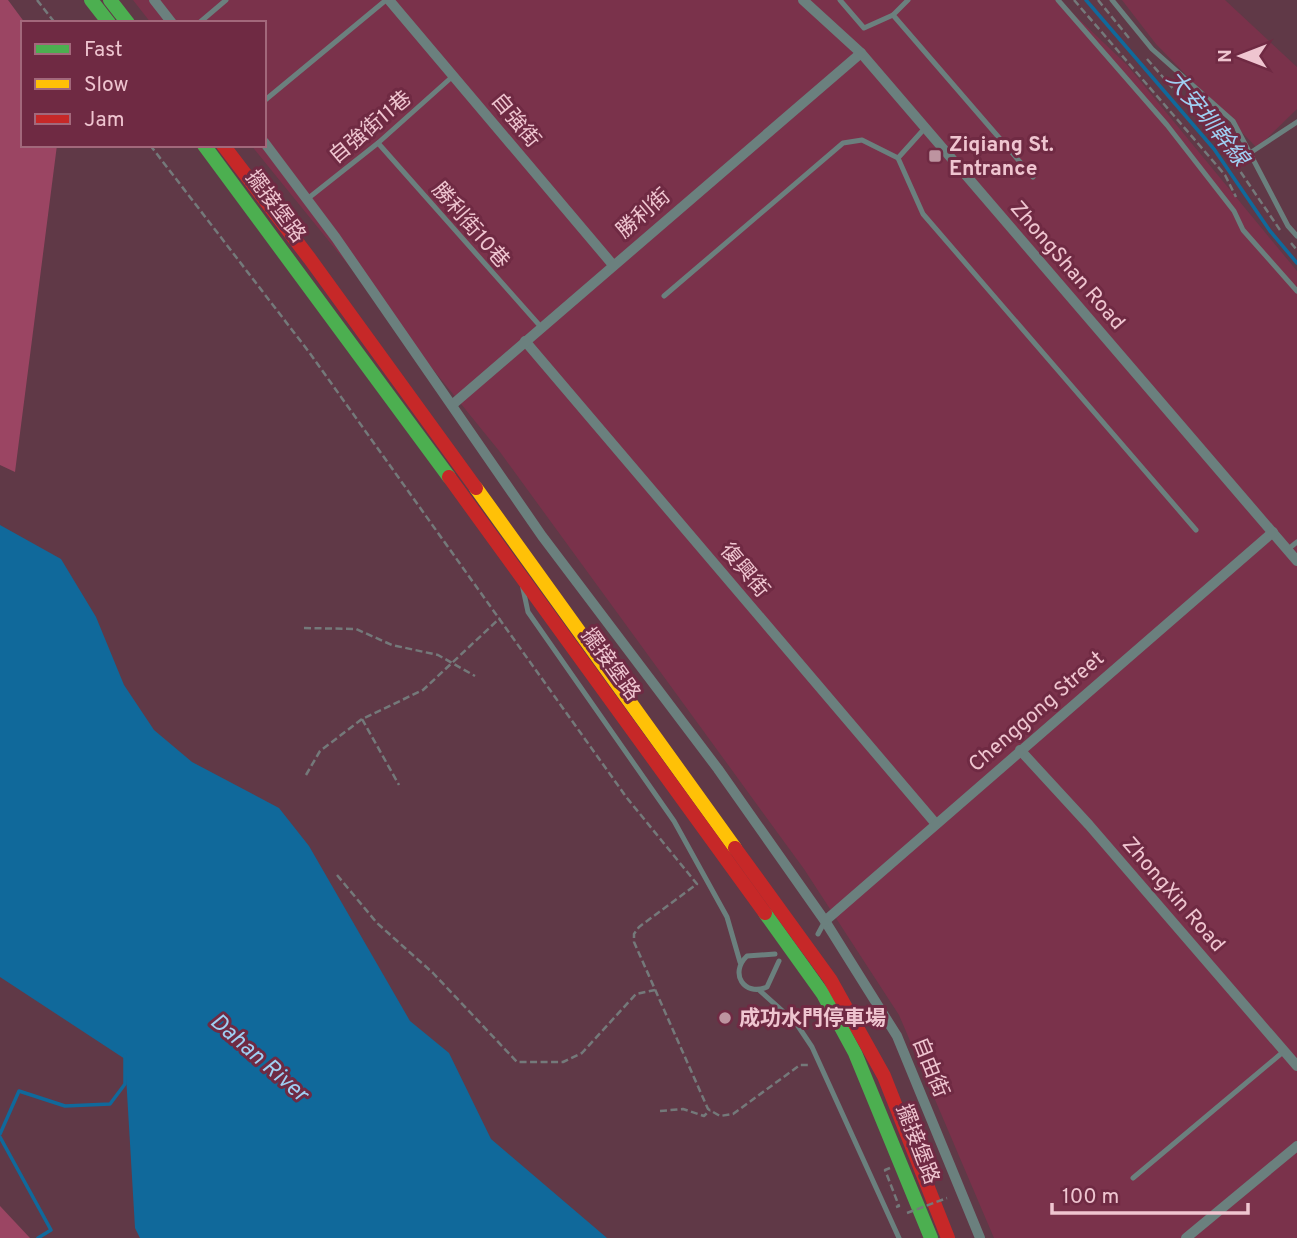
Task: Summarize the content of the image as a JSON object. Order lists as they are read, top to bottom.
{
  "streets": {
    "street": [
      "自強街",
      "擺接堡路",
      "勝利街",
      "ZhongShan Road",
      "復興街",
      "Chenggong Street",
      "ZhongXin Road",
      "自由街"
    ],
    "lane": ["自強街11巷", "勝利街10巷"]
  },
  "crossings": [
    ["自強街", "自強街11巷"],
    ["自強街", "勝利街"],
    ["自強街11巷", "勝利街10巷"],
    ["自強街11巷", "自由街"],
    ["勝利街", "勝利街10巷"],
    ["勝利街", "ZhongShan Road"],
    ["勝利街", "復興街"],
    ["勝利街", "自由街"],
    ["ZhongShan Road", "Chenggong Street"],
    ["復興街", "Chenggong Street"],
    ["Chenggong Street", "ZhongXin Road"],
    ["Chenggong Street", "自由街"]
  ],
  "water": ["大安圳幹線", "Dahan River"],
  "places": {
    "transit": ["Ziqiang St. Entrance"],
    "other": ["成功水門停車場"]
  },
  "legend": ["Fast", "Slow", "Jam"],
  "scale_bar": "100 m",
  "north": "left"
}
